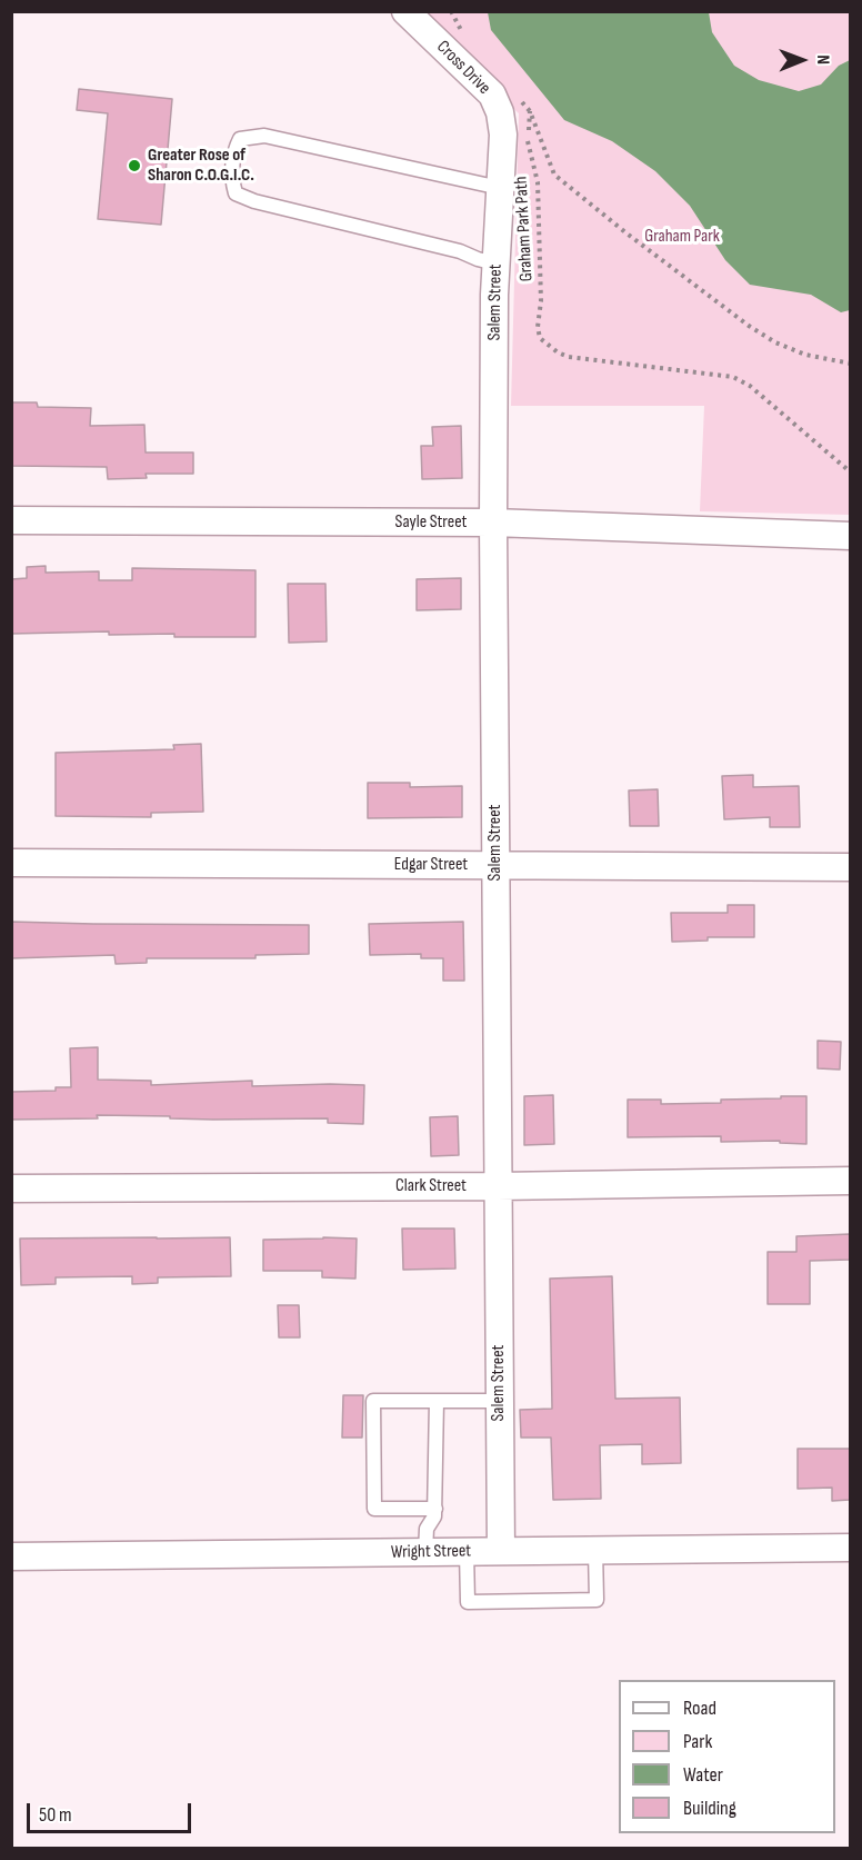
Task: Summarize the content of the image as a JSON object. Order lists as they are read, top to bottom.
{
  "streets": {
    "street": [
      "Cross Drive",
      "Salem Street",
      "Sayle Street",
      "Edgar Street",
      "Clark Street",
      "Wright Street"
    ],
    "path": ["Graham Park Path"]
  },
  "crossings": [
    ["Cross Drive", "Salem Street"],
    ["Salem Street", "Sayle Street"],
    ["Salem Street", "Edgar Street"],
    ["Salem Street", "Clark Street"],
    ["Salem Street", "Wright Street"]
  ],
  "parks": ["Graham Park"],
  "places": ["Greater Rose of Sharon C.O.G.I.C."],
  "legend": [
    "Road",
    "Park",
    "Water",
    "Building"
  ],
  "scale_bar": "50 m",
  "north": "right"
}
